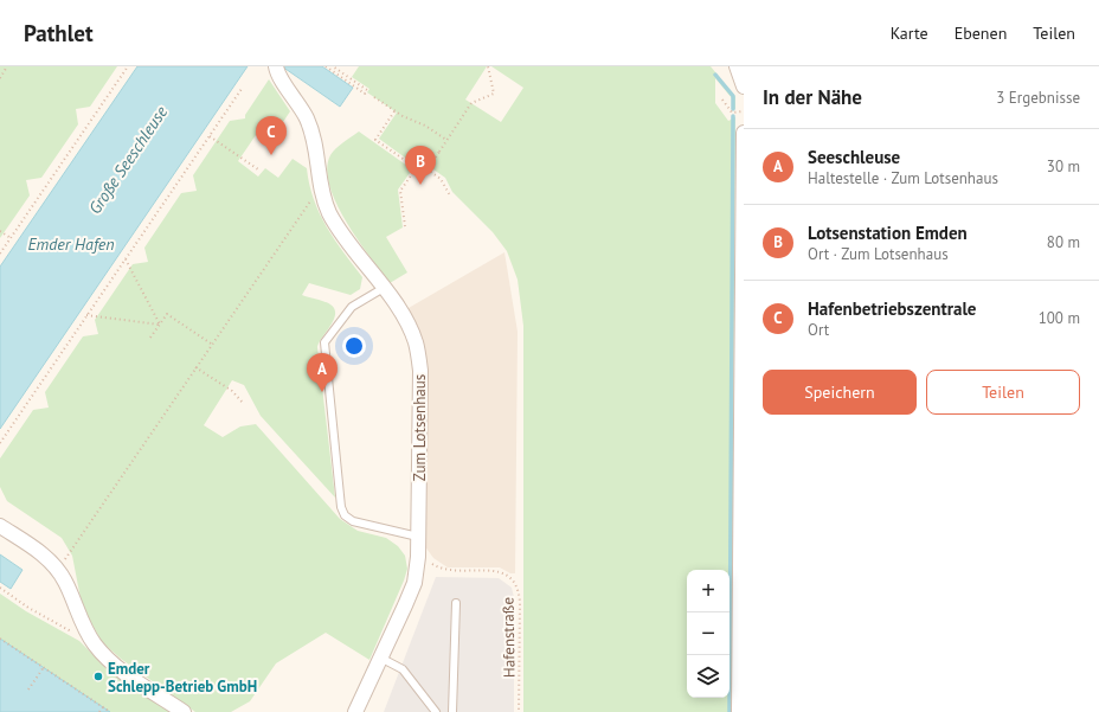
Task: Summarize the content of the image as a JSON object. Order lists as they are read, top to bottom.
{
  "streets": {
    "street": ["Zum Lotsenhaus"],
    "path": ["Hafenstraße"]
  },
  "crossings": [
    ["Zum Lotsenhaus", "Hafenstraße"]
  ],
  "water": ["Große Seeschleuse", "Emder Hafen"],
  "places": ["Emder Schlepp-Betrieb GmbH"],
  "page": {
    "header": "Pathlet",
    "nav": ["Karte", "Ebenen", "Teilen"],
    "heading": ["In der Nähe", "3 Ergebnisse"],
    "pins": ["C", "B", "A"],
    "list": [
      {
        "mark": "A",
        "name": "Seeschleuse",
        "note": "Haltestelle · Zum Lotsenhaus",
        "value": "30 m"
      },
      {
        "mark": "B",
        "name": "Lotsenstation Emden",
        "note": "Ort · Zum Lotsenhaus",
        "value": "80 m"
      },
      {
        "mark": "C",
        "name": "Hafenbetriebszentrale",
        "note": "Ort",
        "value": "100 m"
      }
    ],
    "buttons": ["Speichern", "Teilen"],
    "map_buttons": ["+", "−"]
  }
}
